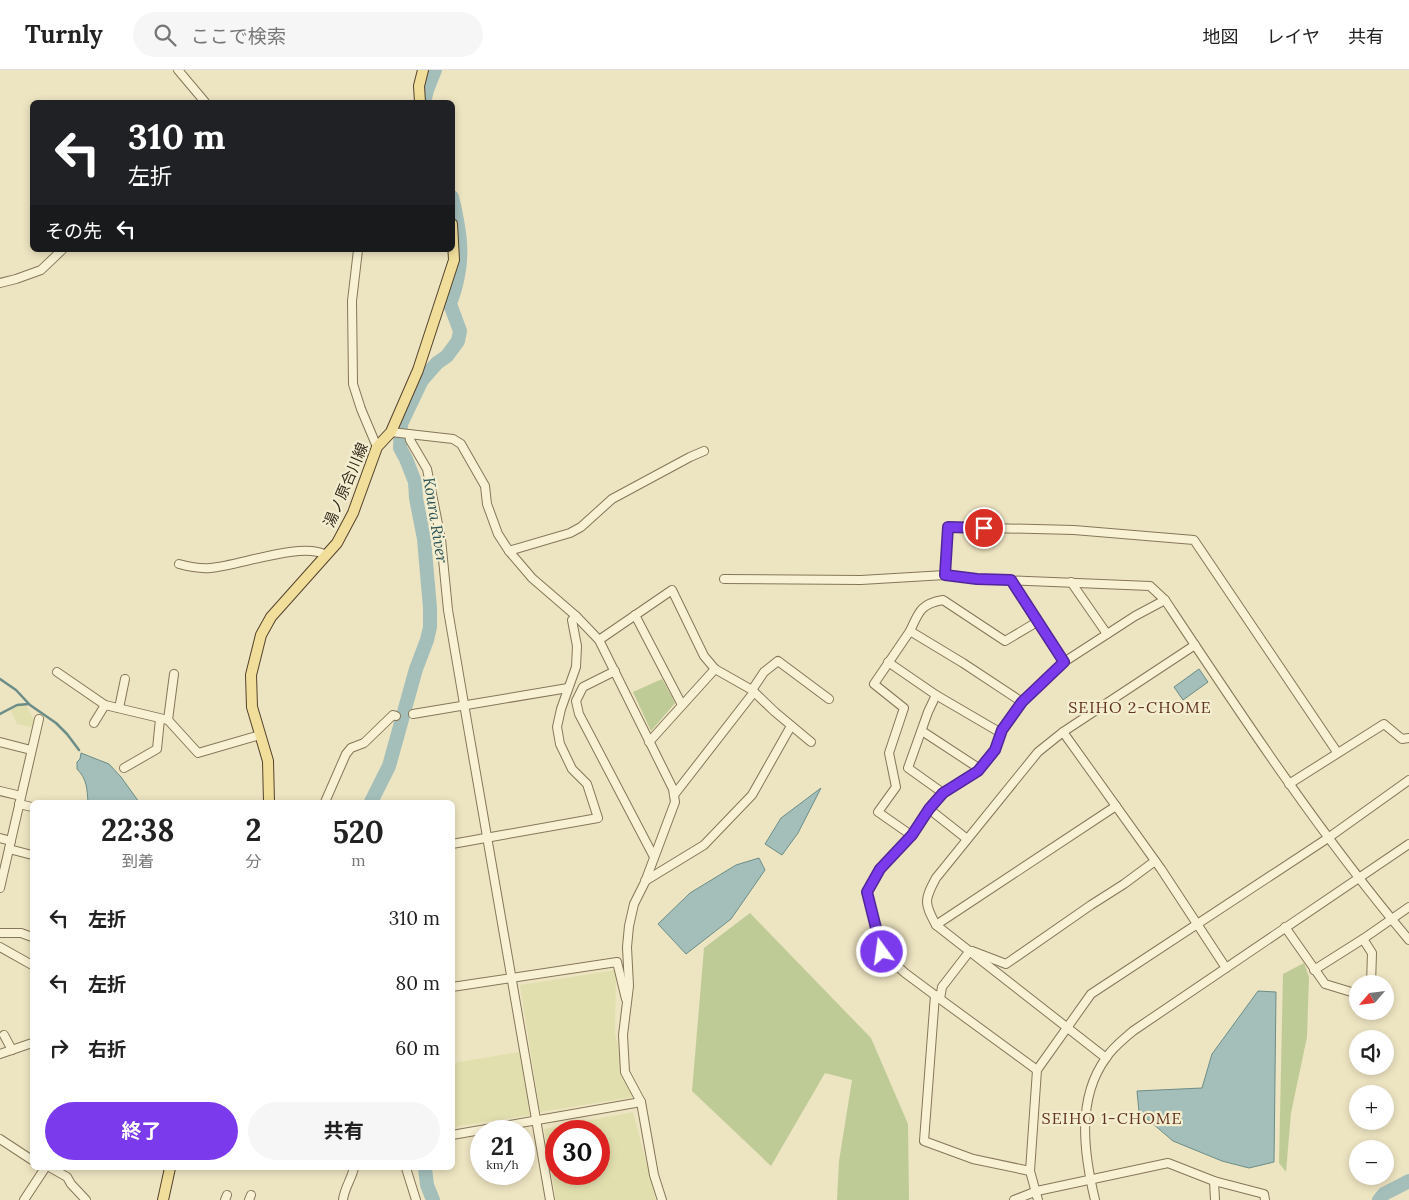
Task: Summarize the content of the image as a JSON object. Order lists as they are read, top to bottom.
{
  "streets": {
    "main road": ["湯ノ原合川線"]
  },
  "districts": ["SEIHO 2-CHOME", "SEIHO 1-CHOME"],
  "water": ["Koura River"],
  "north": "bottom left",
  "page": {
    "header": "Turnly",
    "search": "ここで検索",
    "nav": ["地図", "レイヤ", "共有"],
    "turn": ["310 m", "左折"],
    "then": "その先",
    "eta": [
      "22:38",
      "到着",
      "2",
      "分",
      "520",
      "m"
    ],
    "list": [
      {
        "name": "左折",
        "value": "310 m"
      },
      {
        "name": "左折",
        "value": "80 m"
      },
      {
        "name": "右折",
        "value": "60 m"
      }
    ],
    "map_buttons": ["+", "−"],
    "buttons": ["終了", "共有"],
    "speed": "21 km/h",
    "limit": "30"
  }
}
